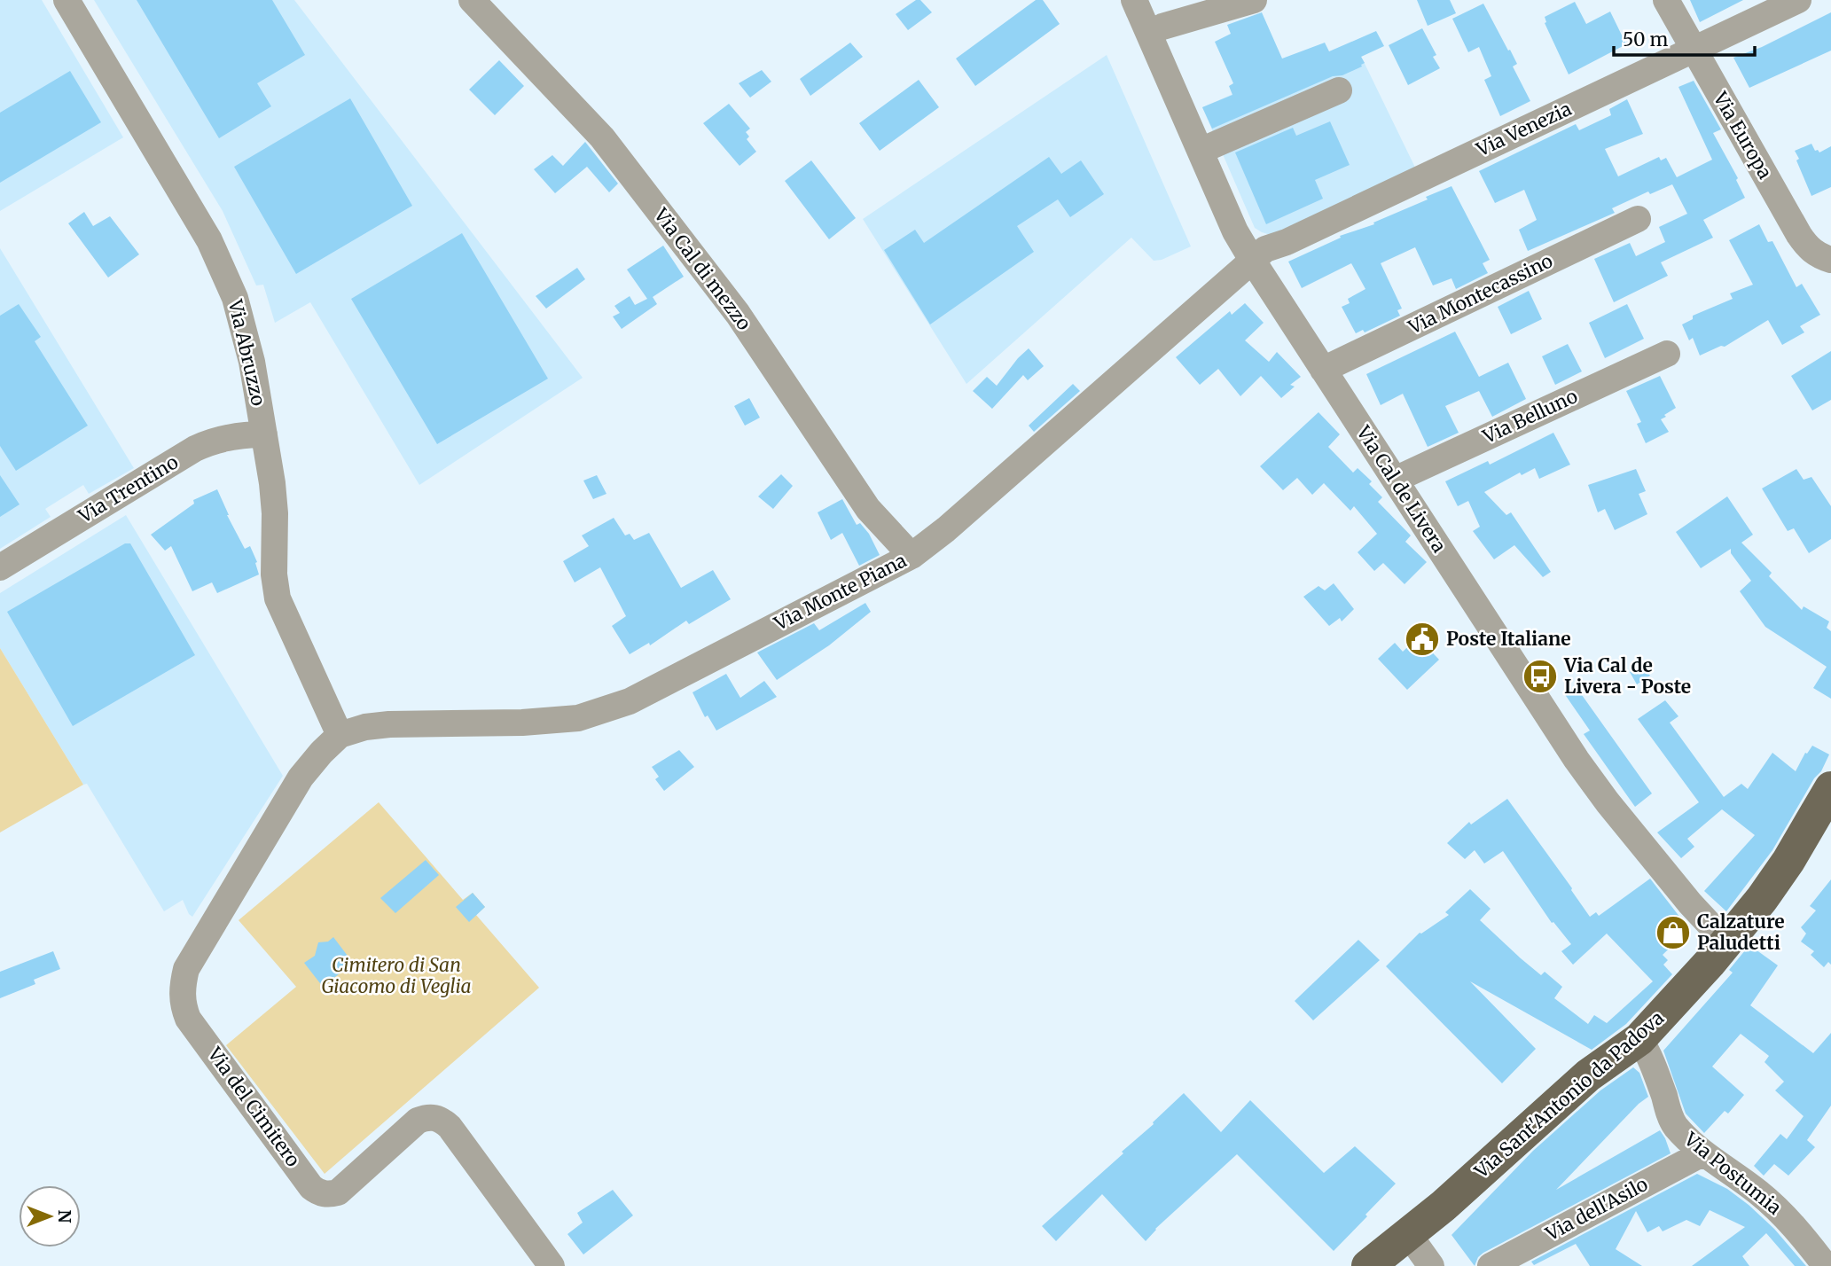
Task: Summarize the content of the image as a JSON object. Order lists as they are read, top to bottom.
{
  "streets": {
    "main road": ["Via Sant'Antonio da Padova"],
    "street": [
      "Via Venezia",
      "Via Europa",
      "Via Cal di mezzo",
      "Via Montecassino",
      "Via Abruzzo",
      "Via Belluno",
      "Via Trentino",
      "Via Cal de Livera",
      "Via Monte Piana",
      "Via del Cimitero",
      "Via Postumia",
      "Via dell'Asilo"
    ]
  },
  "crossings": [
    ["Via Venezia", "Via Europa"],
    ["Via Venezia", "Via Cal de Livera"],
    ["Via Venezia", "Via Monte Piana"],
    ["Via Cal di mezzo", "Via Monte Piana"],
    ["Via Montecassino", "Via Cal de Livera"],
    ["Via Abruzzo", "Via Trentino"],
    ["Via Abruzzo", "Via Monte Piana"],
    ["Via Abruzzo", "Via del Cimitero"],
    ["Via Belluno", "Via Cal de Livera"],
    ["Via Cal de Livera", "Via Monte Piana"],
    ["Via Cal de Livera", "Via Sant'Antonio da Padova"],
    ["Via Monte Piana", "Via del Cimitero"],
    ["Via Sant'Antonio da Padova", "Via Postumia"],
    ["Via Postumia", "Via dell'Asilo"]
  ],
  "parks": ["Cimitero di San Giacomo di Veglia"],
  "places": {
    "public building": ["Poste Italiane"],
    "bus stop": ["Via Cal de Livera - Poste"],
    "shop": ["Calzature Paludetti"]
  },
  "scale_bar": "50 m",
  "north": "right"
}
